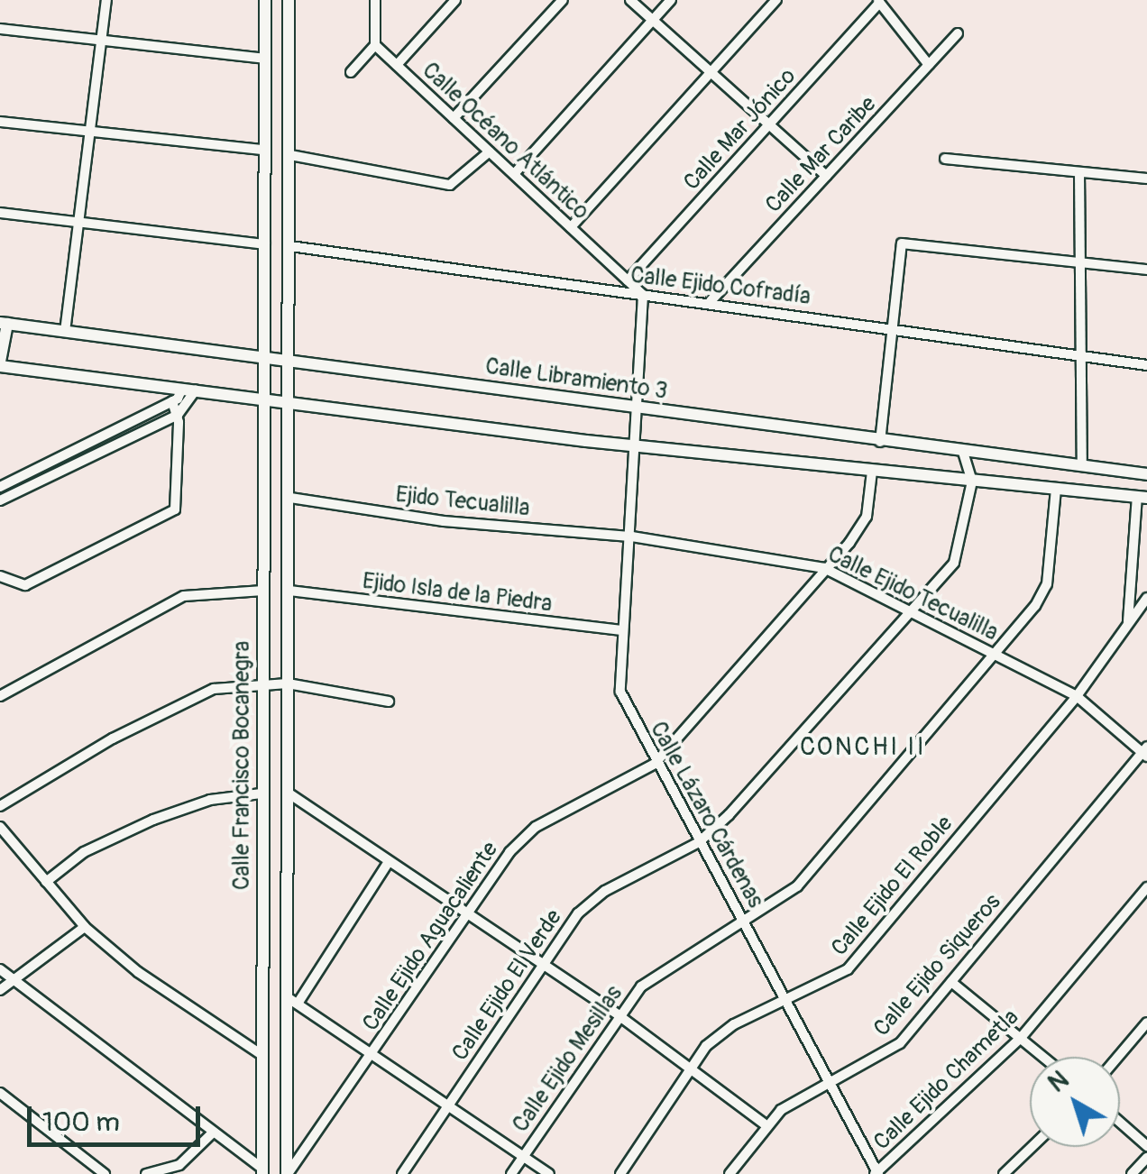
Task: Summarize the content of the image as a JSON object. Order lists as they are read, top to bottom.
{
  "streets": {
    "street": [
      "Calle Mar Jónico",
      "Calle Océano Atlántico",
      "Calle Mar Caribe",
      "Calle Ejido Cofradía",
      "Calle Libramiento 3",
      "Ejido Tecualilla",
      "Ejido Isla de la Piedra",
      "Calle Ejido Tecualilla",
      "Calle Francisco Bocanegra",
      "Calle Lázaro Cárdenas",
      "Calle Ejido El Roble",
      "Calle Ejido Aguacaliente",
      "Calle Ejido Siqueros",
      "Calle Ejido El Verde",
      "Calle Ejido Mesillas",
      "Calle Ejido Chametla"
    ]
  },
  "crossings": [
    ["Calle Mar Jónico", "Calle Océano Atlántico"],
    ["Calle Océano Atlántico", "Calle Ejido Cofradía"],
    ["Calle Océano Atlántico", "Calle Lázaro Cárdenas"],
    ["Calle Mar Caribe", "Calle Ejido Cofradía"],
    ["Calle Ejido Cofradía", "Calle Francisco Bocanegra"],
    ["Calle Ejido Cofradía", "Calle Lázaro Cárdenas"],
    ["Calle Libramiento 3", "Calle Francisco Bocanegra"],
    ["Calle Libramiento 3", "Calle Lázaro Cárdenas"],
    ["Ejido Tecualilla", "Calle Ejido Tecualilla"],
    ["Ejido Tecualilla", "Calle Francisco Bocanegra"],
    ["Ejido Tecualilla", "Calle Lázaro Cárdenas"],
    ["Ejido Isla de la Piedra", "Calle Francisco Bocanegra"],
    ["Ejido Isla de la Piedra", "Calle Lázaro Cárdenas"],
    ["Calle Ejido Tecualilla", "Calle Lázaro Cárdenas"],
    ["Calle Ejido Tecualilla", "Calle Ejido El Roble"],
    ["Calle Ejido Tecualilla", "Calle Ejido Aguacaliente"],
    ["Calle Ejido Tecualilla", "Calle Ejido Siqueros"],
    ["Calle Ejido Tecualilla", "Calle Ejido El Verde"],
    ["Calle Ejido Tecualilla", "Calle Ejido Mesillas"],
    ["Calle Francisco Bocanegra", "Calle Ejido Aguacaliente"],
    ["Calle Lázaro Cárdenas", "Calle Ejido El Roble"],
    ["Calle Lázaro Cárdenas", "Calle Ejido Aguacaliente"],
    ["Calle Lázaro Cárdenas", "Calle Ejido Siqueros"],
    ["Calle Lázaro Cárdenas", "Calle Ejido El Verde"],
    ["Calle Lázaro Cárdenas", "Calle Ejido Mesillas"],
    ["Calle Lázaro Cárdenas", "Calle Ejido Chametla"]
  ],
  "districts": ["CONCHI II"],
  "scale_bar": "100 m",
  "north": "top left"
}
